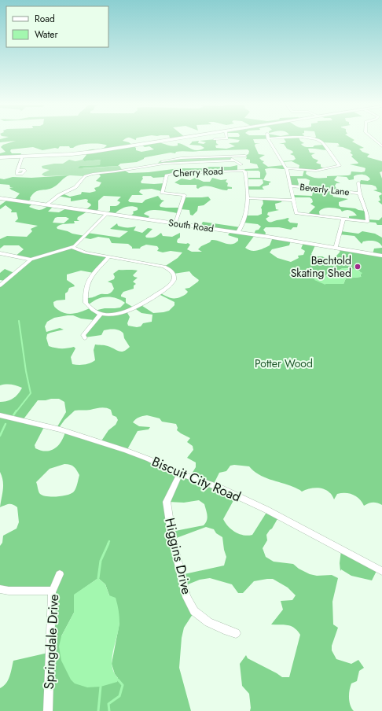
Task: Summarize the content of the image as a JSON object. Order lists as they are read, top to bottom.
{
  "streets": {
    "street": [
      "Cherry Road",
      "Beverly Lane",
      "South Road",
      "Biscuit City Road",
      "Higgins Drive",
      "Springdale Drive"
    ]
  },
  "crossings": [
    ["Cherry Road", "South Road"],
    ["Biscuit City Road", "Higgins Drive"]
  ],
  "parks": ["Potter Wood"],
  "places": ["Bechtold Skating Shed"],
  "legend": ["Road", "Water"]
}
